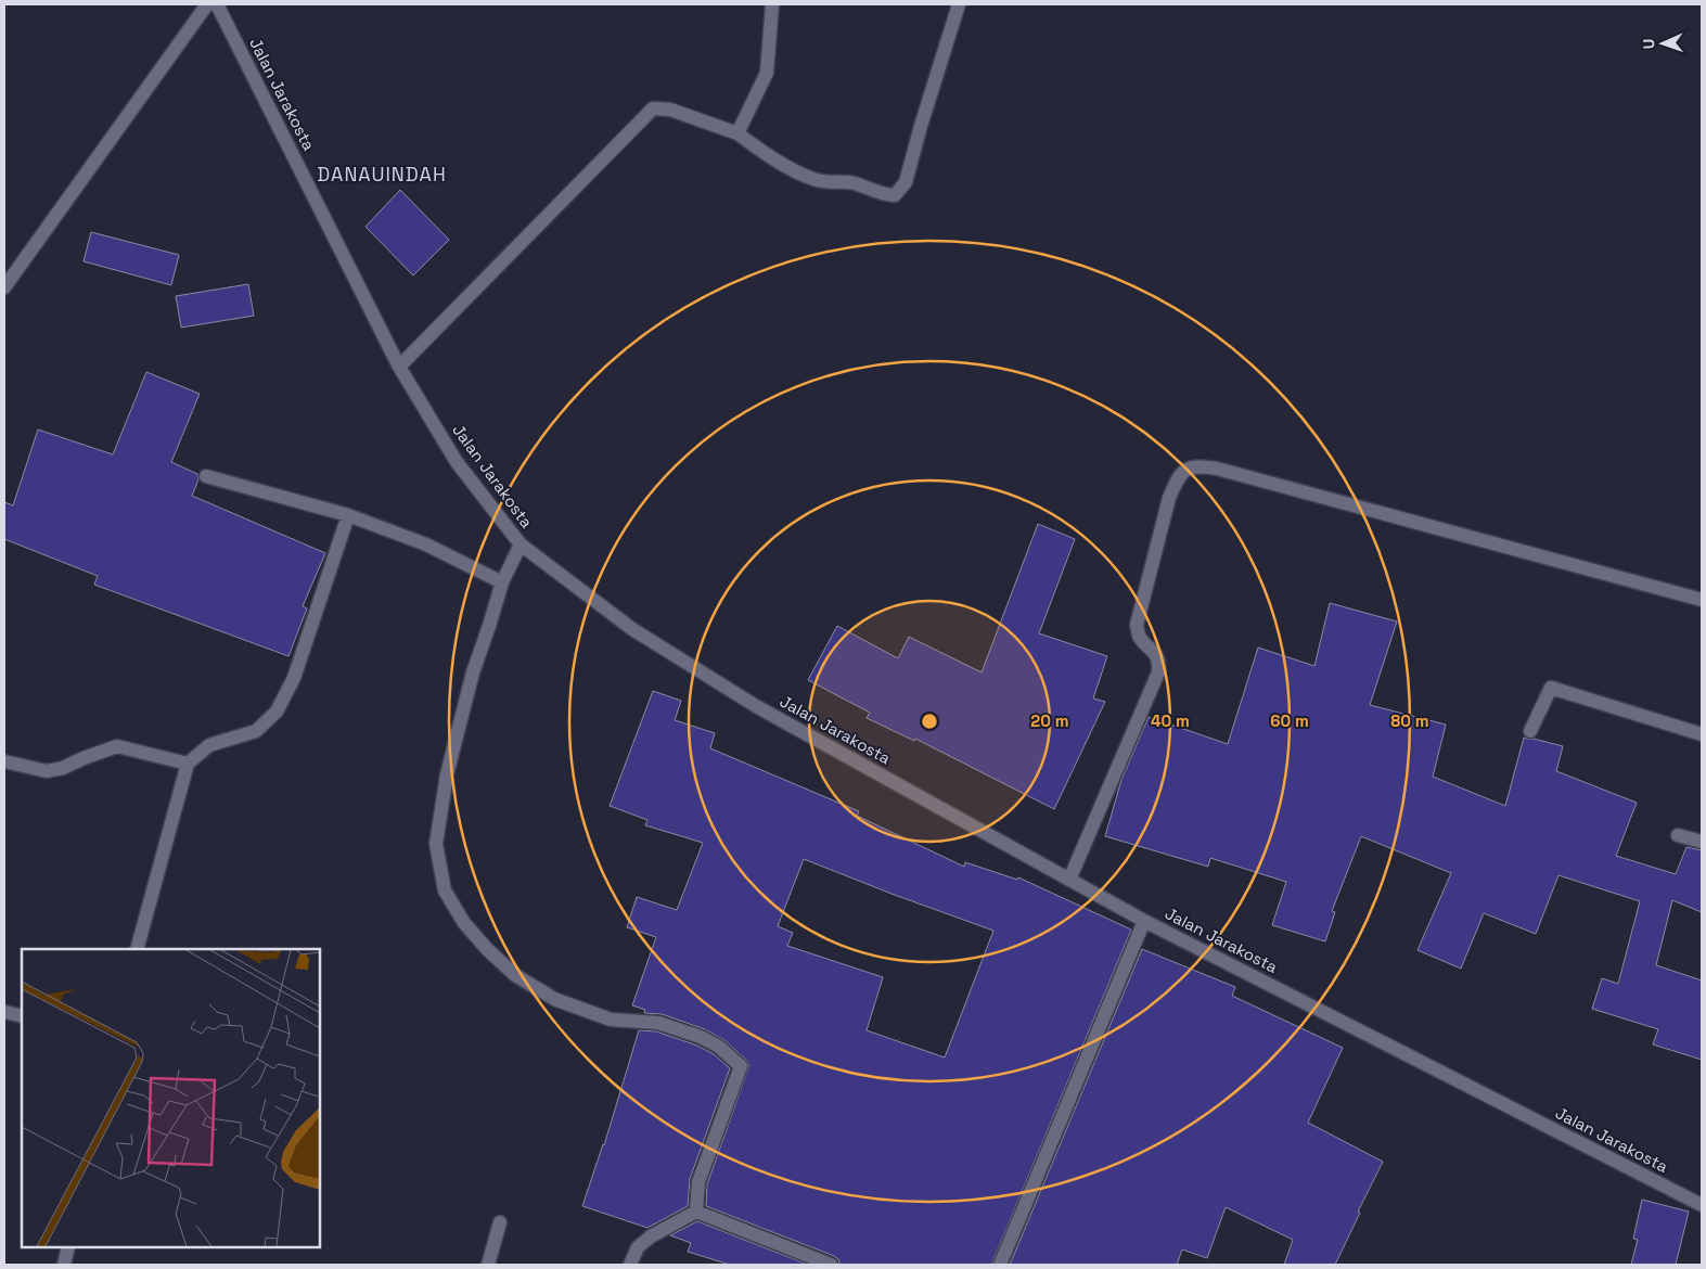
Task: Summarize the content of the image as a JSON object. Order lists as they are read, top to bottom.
{
  "streets": {
    "street": ["Jalan Jarakosta"]
  },
  "districts": ["DANAUINDAH"],
  "north": "left",
  "rings": [
    "20 m",
    "40 m",
    "60 m",
    "80 m"
  ]
}
